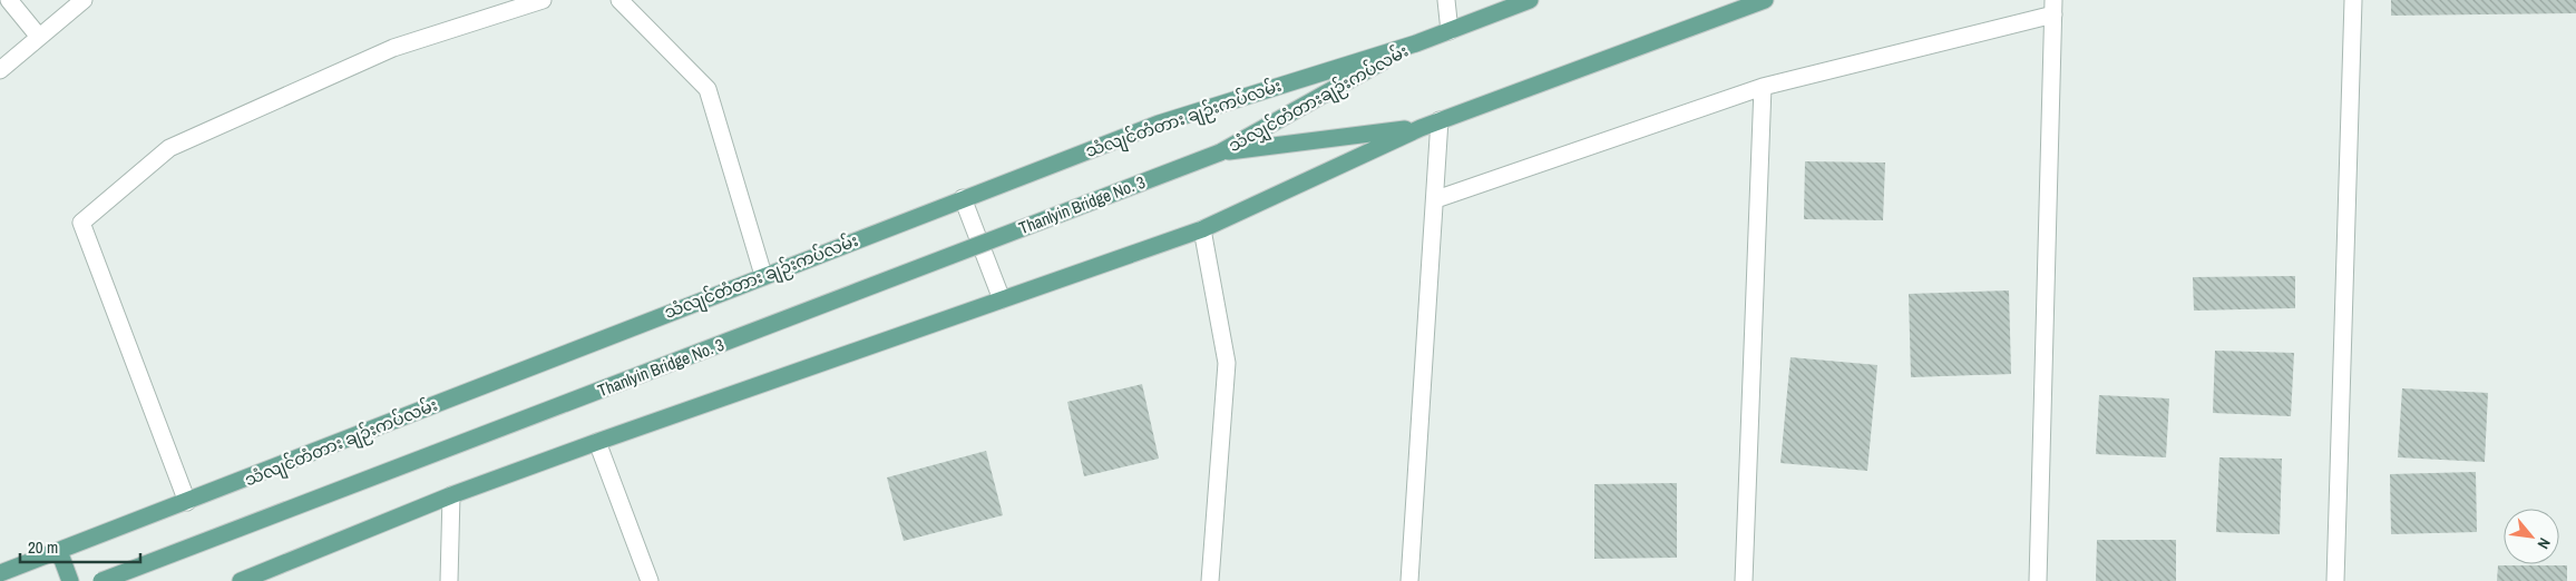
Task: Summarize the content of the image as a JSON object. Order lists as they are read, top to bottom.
{
  "streets": {
    "main road": ["သံလျှင်တံတားချဉ်းကပ်လမ်း", "သံလျင်တံတား ချဉ်းကပ်လမ်း", "Thanlyin Bridge No. 3"]
  },
  "crossings": [
    ["သံလျှင်တံတားချဉ်းကပ်လမ်း", "သံလျင်တံတား ချဉ်းကပ်လမ်း"],
    ["သံလျှင်တံတားချဉ်းကပ်လမ်း", "Thanlyin Bridge No. 3"]
  ],
  "scale_bar": "20 m",
  "north": "bottom right"
}
